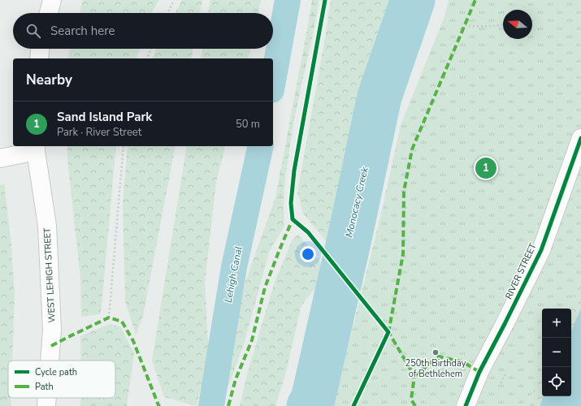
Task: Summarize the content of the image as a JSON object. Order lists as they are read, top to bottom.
{
  "streets": {
    "street": ["RIVER STREET", "WEST LEHIGH STREET"]
  },
  "water": ["Monocacy Creek", "Lehigh Canal"],
  "places": ["250th Birthday of Bethlehem"],
  "legend": ["Cycle path", "Path"],
  "north": "left",
  "page": {
    "search": "Search here",
    "heading": "Nearby",
    "list": [
      {
        "mark": "1",
        "name": "Sand Island Park",
        "note": "Park · River Street",
        "value": "50 m"
      }
    ],
    "pins": "1",
    "map_buttons": ["+", "−"]
  }
}
